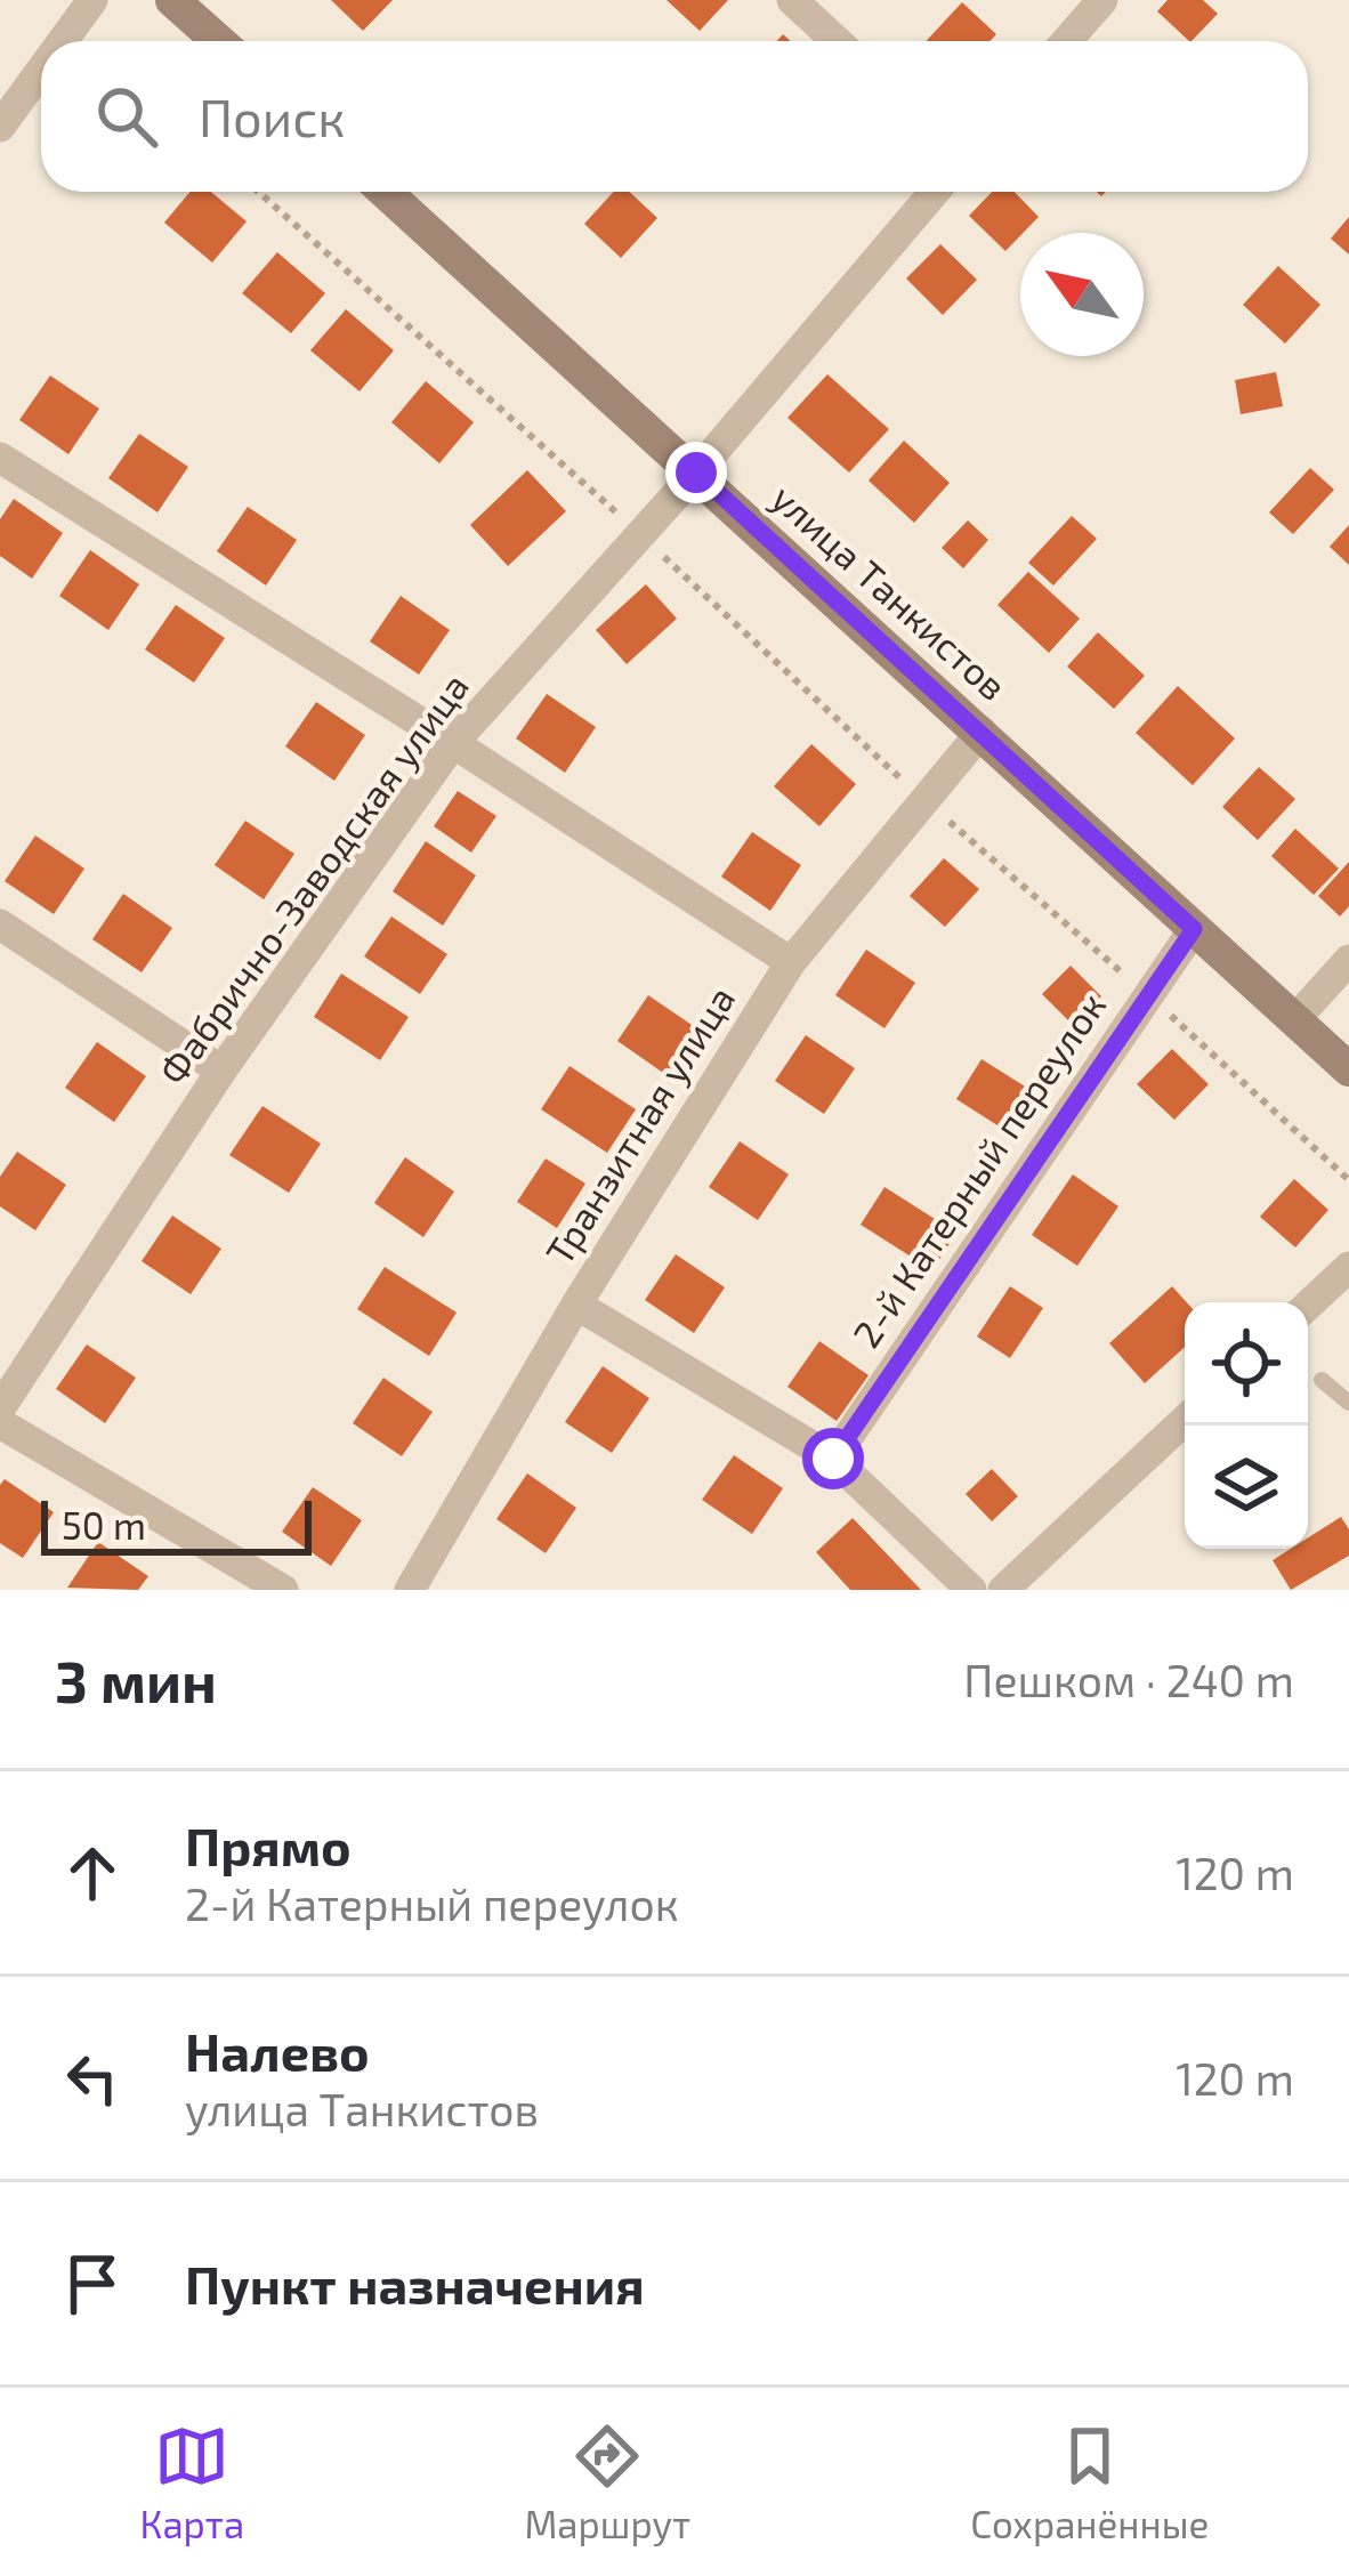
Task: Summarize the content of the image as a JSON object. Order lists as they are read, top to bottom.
{
  "streets": {
    "street": [
      "улица Танкистов",
      "Фабрично-Заводская улица",
      "Транзитная улица",
      "2-й Катерный переулок"
    ]
  },
  "crossings": [
    ["улица Танкистов", "Фабрично-Заводская улица"],
    ["улица Танкистов", "Транзитная улица"],
    ["улица Танкистов", "2-й Катерный переулок"]
  ],
  "scale_bar": "50 m",
  "north": "top left",
  "page": {
    "search": "Поиск",
    "scale": "50 m",
    "heading": ["3 мин", "Пешком · 240 m"],
    "list": [
      ["Прямо", "2-й Катерный переулок", "120 m"],
      ["Налево", "улица Танкистов", "120 m"],
      "Пункт назначения"
    ],
    "nav": ["Карта", "Маршрут", "Сохранённые"]
  }
}
